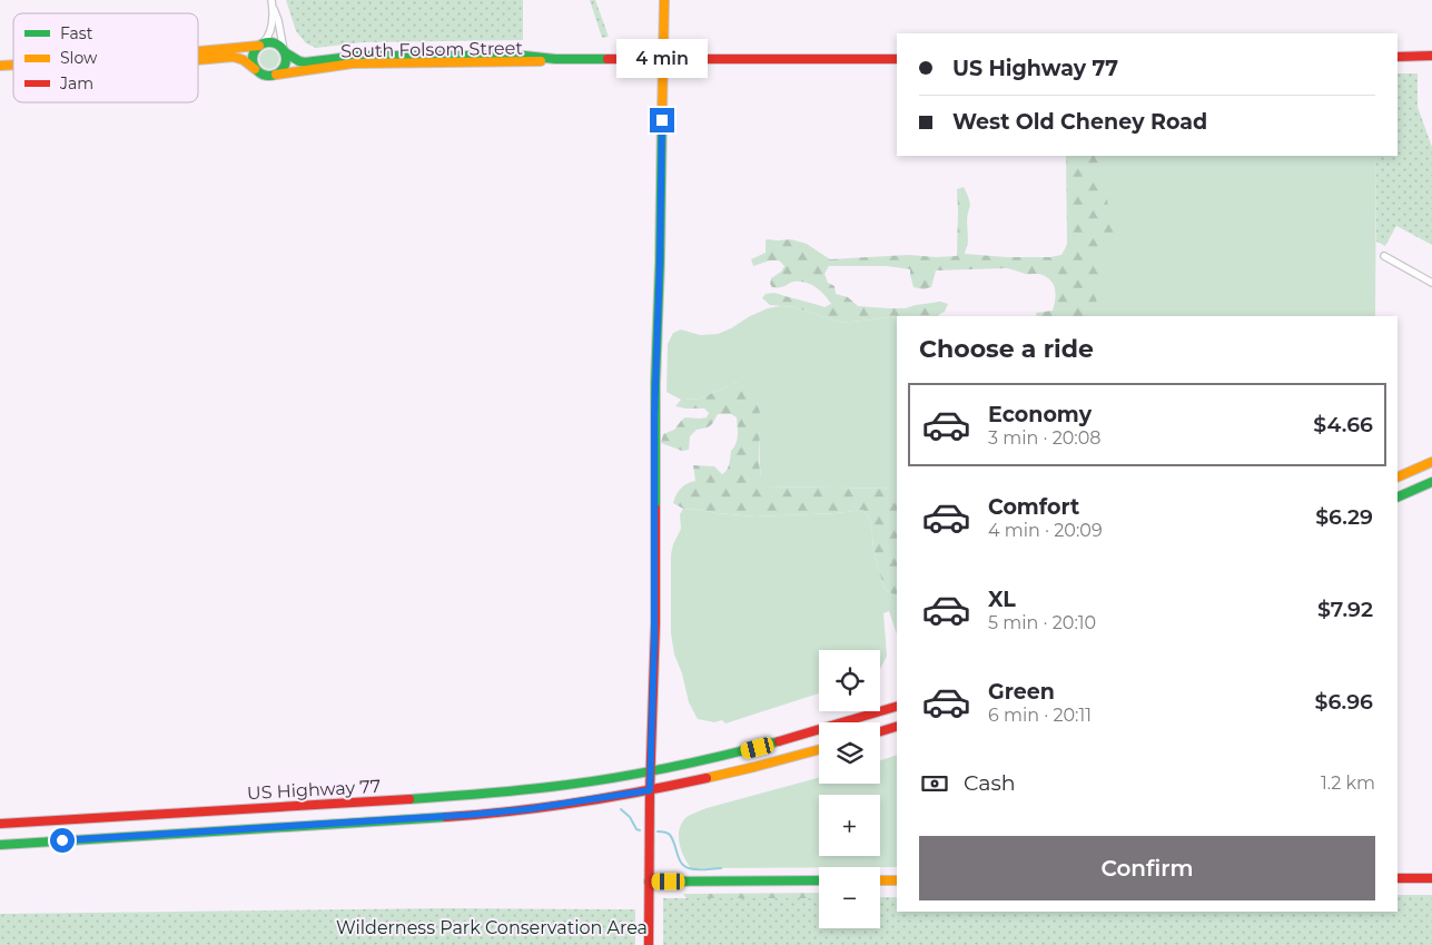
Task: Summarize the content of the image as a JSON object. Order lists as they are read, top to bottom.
{
  "streets": {
    "main road": ["South Folsom Street", "US Highway 77"]
  },
  "parks": ["Wilderness Park Conservation Area"],
  "legend": ["Fast", "Slow", "Jam"],
  "page": {
    "banner": ["US Highway 77", "West Old Cheney Road"],
    "bubble": "4 min",
    "heading": "Choose a ride",
    "list": [
      {
        "name": "Economy",
        "note": "3 min · 20:08",
        "value": "$4.66"
      },
      {
        "name": "Comfort",
        "note": "4 min · 20:09",
        "value": "$6.29"
      },
      {
        "name": "XL",
        "note": "5 min · 20:10",
        "value": "$7.92"
      },
      {
        "name": "Green",
        "note": "6 min · 20:11",
        "value": "$6.96"
      }
    ],
    "map_buttons": ["+", "−"],
    "pay": ["Cash", "1.2 km"],
    "buttons": "Confirm"
  }
}
